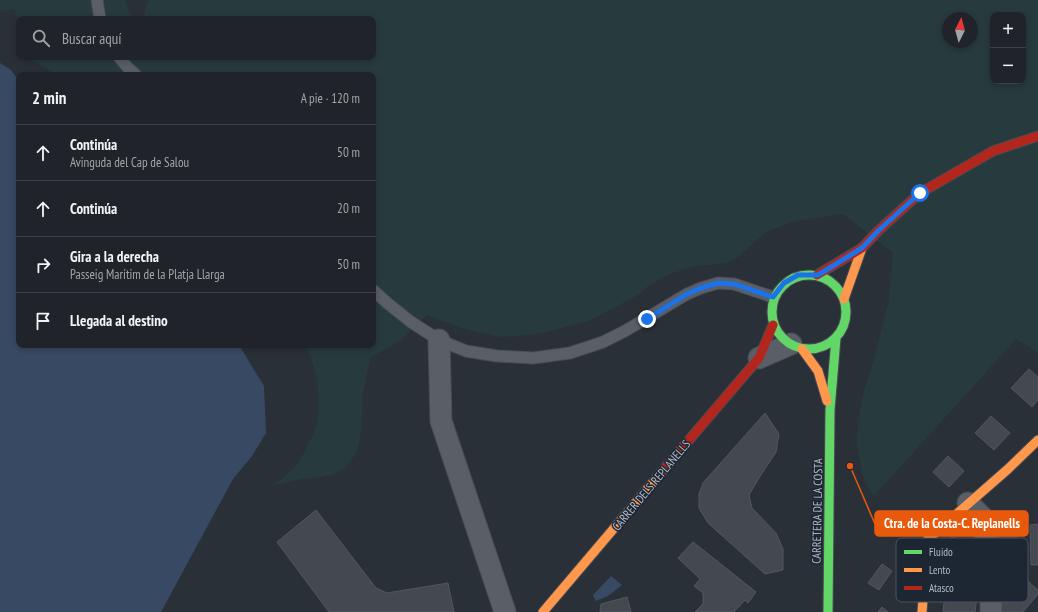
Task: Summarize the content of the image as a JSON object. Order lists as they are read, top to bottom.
{
  "streets": {
    "street": ["CARRER DELS REPLANELLS", "CARRETERA DE LA COSTA"]
  },
  "crossings": [
    ["CARRER DELS REPLANELLS", "CARRETERA DE LA COSTA"]
  ],
  "places": ["Ctra. de la Costa-C. Replanells"],
  "legend": ["Fluido", "Lento", "Atasco"],
  "north": "top",
  "page": {
    "map_buttons": ["+", "−"],
    "search": "Buscar aquí",
    "heading": ["2 min", "A pie · 120 m"],
    "list": [
      ["Continúa", "Avinguda del Cap de Salou", "50 m"],
      ["Continúa", "20 m"],
      ["Gira a la derecha", "Passeig Marítim de la Platja Llarga", "50 m"],
      "Llegada al destino"
    ]
  }
}
